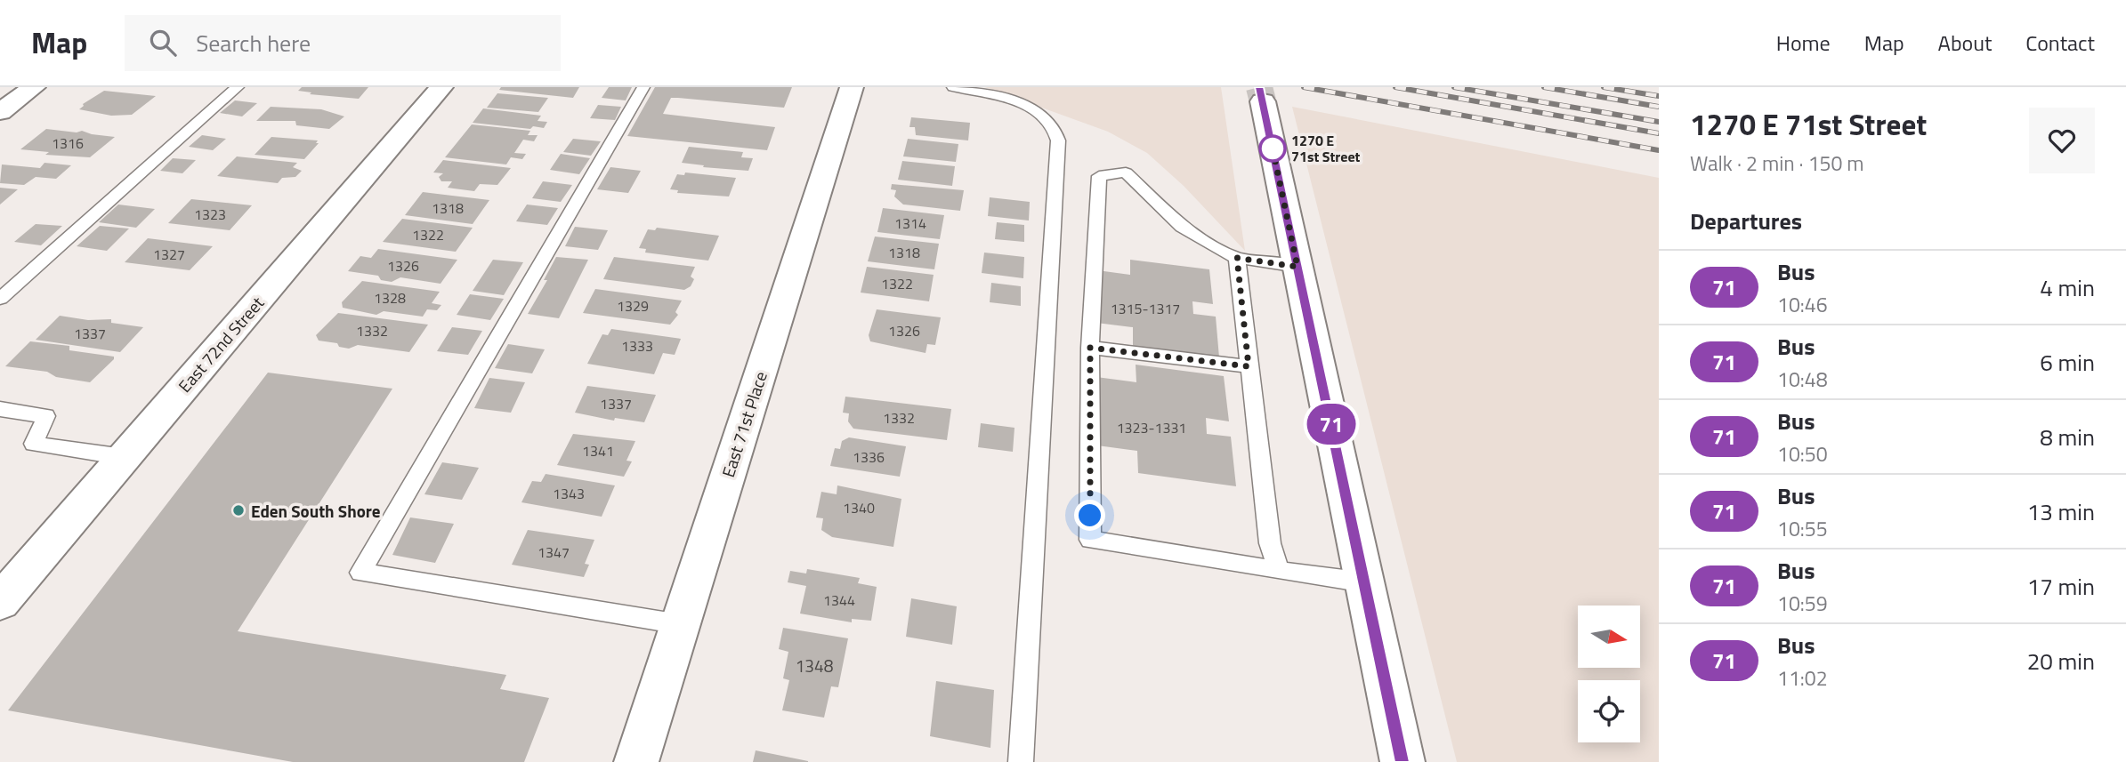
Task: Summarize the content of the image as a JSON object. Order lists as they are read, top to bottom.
{
  "streets": {
    "street": ["East 72nd Street", "East 71st Place"]
  },
  "places": ["1270 E 71st Street", "Eden South Shore"],
  "lines": ["bus line 71"],
  "house_numbers": [
    "1316",
    "1318",
    "1323",
    "1314",
    "1322",
    "1318",
    "1327",
    "1326",
    "1322",
    "1328",
    "1329",
    "1315-1317",
    "1332",
    "1326",
    "1337",
    "1333",
    "1337",
    "1332",
    "1323-1331",
    "1341",
    "1336",
    "1343",
    "1340",
    "1347",
    "1344",
    "1348"
  ],
  "north": "right",
  "page": {
    "header": "Map",
    "search": "Search here",
    "nav": [
      "Home",
      "Map",
      "About",
      "Contact"
    ],
    "on_map": "71",
    "heading": [
      ["1270 E 71st Street", "Walk · 2 min · 150 m"],
      "Departures"
    ],
    "list": [
      {
        "mark": "71",
        "name": "Bus",
        "note": "10:46",
        "value": "4 min"
      },
      {
        "mark": "71",
        "name": "Bus",
        "note": "10:48",
        "value": "6 min"
      },
      {
        "mark": "71",
        "name": "Bus",
        "note": "10:50",
        "value": "8 min"
      },
      {
        "mark": "71",
        "name": "Bus",
        "note": "10:55",
        "value": "13 min"
      },
      {
        "mark": "71",
        "name": "Bus",
        "note": "10:59",
        "value": "17 min"
      },
      {
        "mark": "71",
        "name": "Bus",
        "note": "11:02",
        "value": "20 min"
      }
    ]
  }
}
